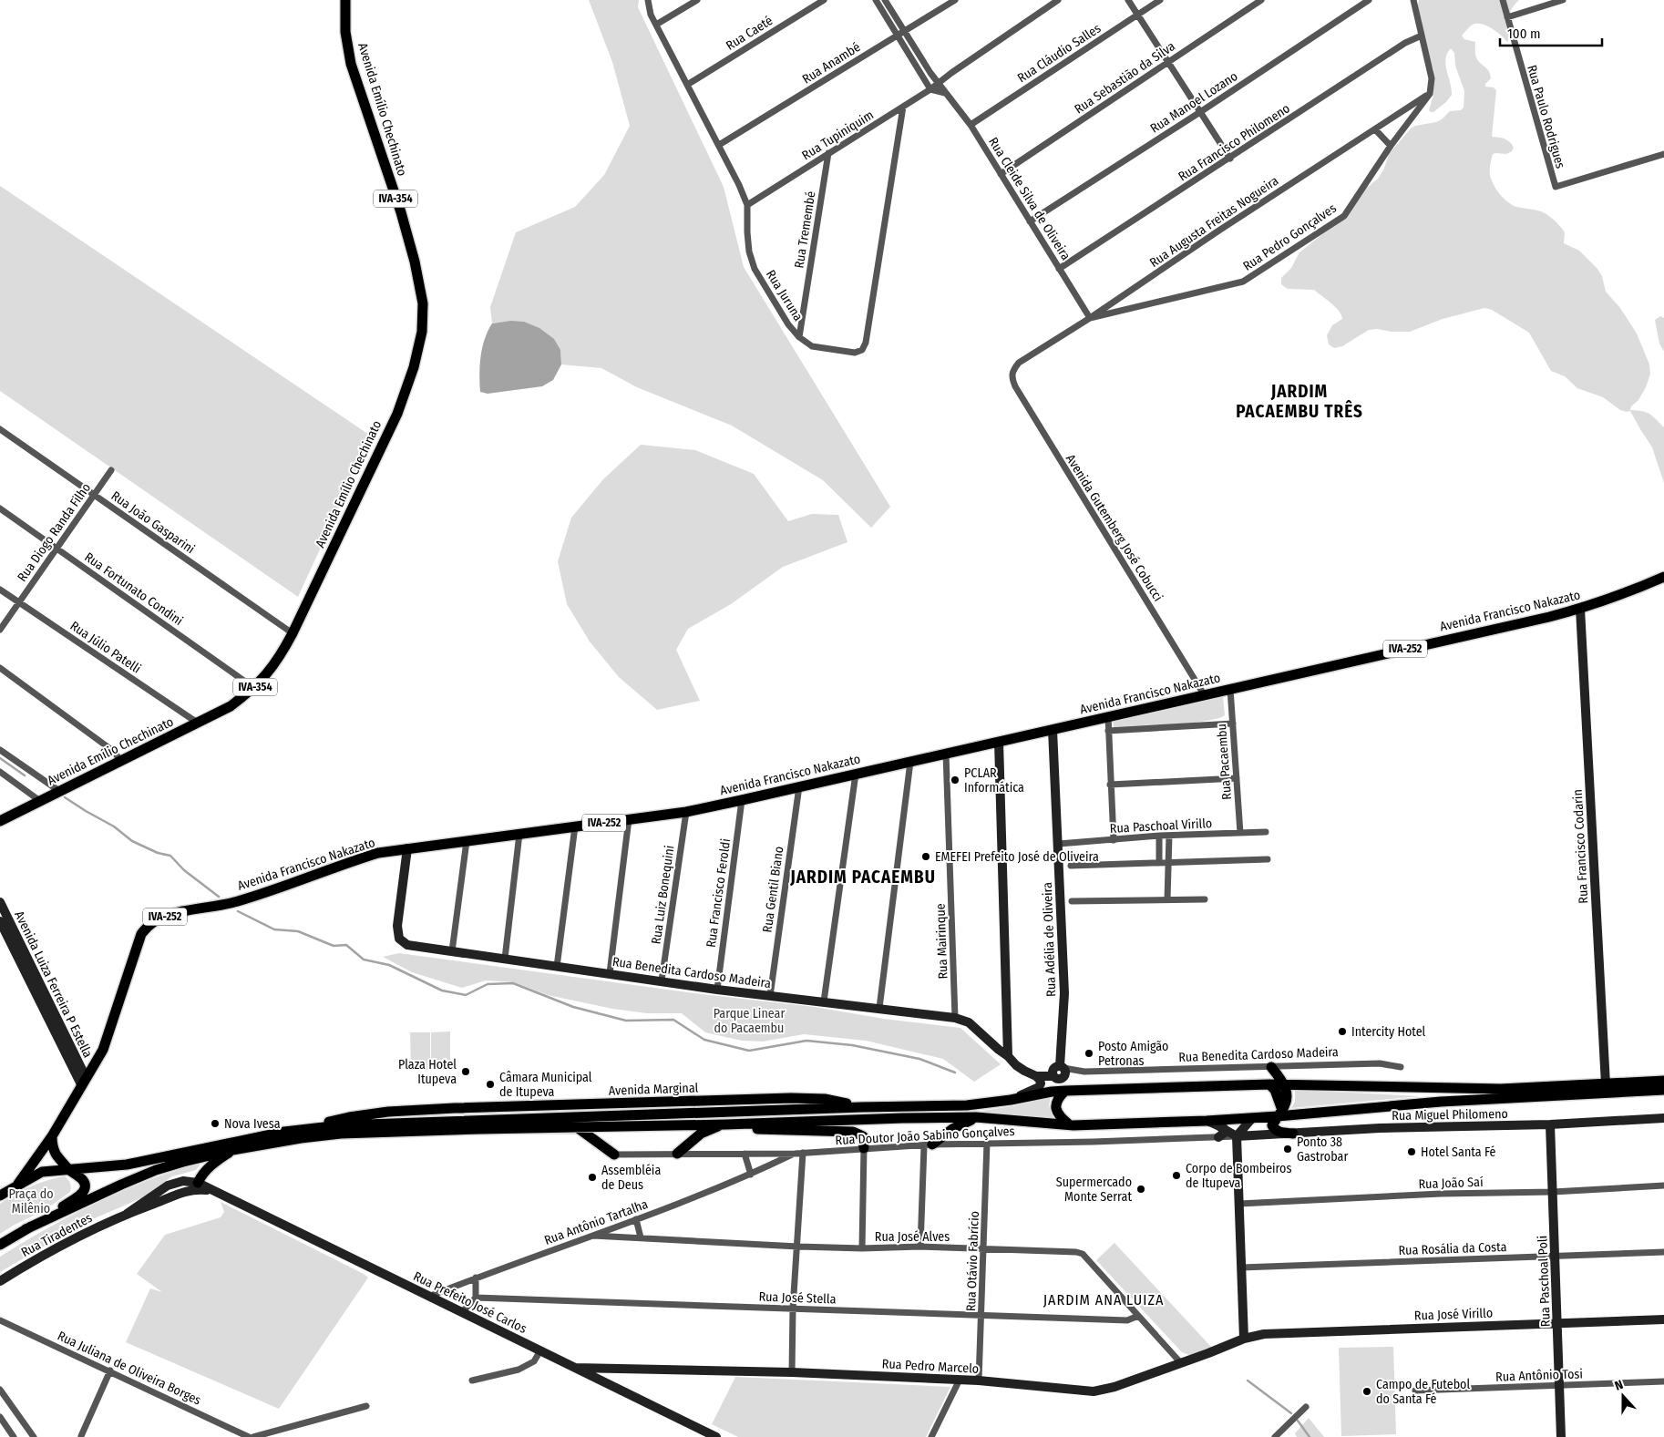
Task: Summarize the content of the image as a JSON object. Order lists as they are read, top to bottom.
{
  "streets": {
    "main road": [
      "Avenida Emílio Chechinato",
      "IVA-354",
      "Avenida Francisco Nakazato",
      "IVA-252",
      "Avenida Marginal"
    ],
    "street": [
      "Rua Caeté",
      "Rua Cláudio Salles",
      "Rua Anambé",
      "Rua Sebastião da Silva",
      "Rua Manoel Lozano",
      "Rua Paulo Rodrigues",
      "Rua Tupiniquim",
      "Rua Francisco Philomeno",
      "Rua Cleide Silva de Oliveira",
      "Rua Augusta Freitas Nogueira",
      "Rua Tremembé",
      "Rua Pedro Gonçalves",
      "Rua Juruna",
      "Rua João Gasparini",
      "Avenida Gutemberg José Cobucci",
      "Rua Diogo Randa Filho",
      "Rua Fortunato Condini",
      "Rua Júlio Patelli",
      "Rua Pacaembu",
      "Rua Paschoal Virillo",
      "Rua Francisco Codarin",
      "Rua Gentil Biano",
      "Rua Francisco Feroldi",
      "Rua Luiz Bonequini",
      "Rua Adélia de Oliveira",
      "Rua Mairinque",
      "Rua Benedita Cardoso Madeira",
      "Avenida Luiza Ferreira P Estella",
      "Rua Miguel Philomeno",
      "Rua Doutor João Sabino Gonçalves",
      "Rua João Saí",
      "Rua Antônio Tartalha",
      "Rua Tiradentes",
      "Rua José Alves",
      "Rua Rosália da Costa",
      "Rua Otávio Fabrício",
      "Rua Paschoal Poli",
      "Rua José Stella",
      "Rua Prefeito José Carlos",
      "Rua José Virillo",
      "Rua Pedro Marcelo",
      "Rua Juliana de Oliveira Borges",
      "Rua Antônio Tosi"
    ]
  },
  "crossings": [
    ["Rua Caeté", "Rua Juruna"],
    ["Rua Cláudio Salles", "Rua Cleide Silva de Oliveira"],
    ["Rua Anambé", "Rua Cleide Silva de Oliveira"],
    ["Rua Anambé", "Rua Juruna"],
    ["Rua Sebastião da Silva", "Rua Cleide Silva de Oliveira"],
    ["Rua Manoel Lozano", "Rua Cleide Silva de Oliveira"],
    ["Avenida Emílio Chechinato", "Rua João Gasparini"],
    ["Avenida Emílio Chechinato", "Rua Fortunato Condini"],
    ["Avenida Emílio Chechinato", "Rua Júlio Patelli"],
    ["Rua Tupiniquim", "Rua Cleide Silva de Oliveira"],
    ["Rua Tupiniquim", "Rua Tremembé"],
    ["Rua Tupiniquim", "Rua Juruna"],
    ["Rua Francisco Philomeno", "Rua Cleide Silva de Oliveira"],
    ["Rua Cleide Silva de Oliveira", "Rua Augusta Freitas Nogueira"],
    ["Rua Cleide Silva de Oliveira", "Rua Pedro Gonçalves"],
    ["Rua Augusta Freitas Nogueira", "Rua Pedro Gonçalves"],
    ["Rua Augusta Freitas Nogueira", "Avenida Gutemberg José Cobucci"],
    ["Rua Tremembé", "Rua Juruna"],
    ["Rua João Gasparini", "Rua Diogo Randa Filho"],
    ["Avenida Gutemberg José Cobucci", "Avenida Francisco Nakazato"],
    ["Rua Diogo Randa Filho", "Rua Fortunato Condini"],
    ["Rua Diogo Randa Filho", "Rua Júlio Patelli"],
    ["Avenida Francisco Nakazato", "Rua Pacaembu"],
    ["Avenida Francisco Nakazato", "Rua Francisco Codarin"],
    ["Avenida Francisco Nakazato", "Rua Gentil Biano"],
    ["Avenida Francisco Nakazato", "Rua Francisco Feroldi"],
    ["Avenida Francisco Nakazato", "Rua Luiz Bonequini"],
    ["Avenida Francisco Nakazato", "Rua Adélia de Oliveira"],
    ["Avenida Francisco Nakazato", "Rua Mairinque"],
    ["Avenida Francisco Nakazato", "Rua Benedita Cardoso Madeira"],
    ["Avenida Francisco Nakazato", "Avenida Luiza Ferreira P Estella"],
    ["Avenida Francisco Nakazato", "Avenida Marginal"],
    ["Rua Pacaembu", "Rua Paschoal Virillo"],
    ["Rua Paschoal Virillo", "Rua Adélia de Oliveira"],
    ["Rua Francisco Codarin", "Avenida Marginal"],
    ["Rua Gentil Biano", "Rua Benedita Cardoso Madeira"],
    ["Rua Francisco Feroldi", "Rua Benedita Cardoso Madeira"],
    ["Rua Luiz Bonequini", "Rua Benedita Cardoso Madeira"],
    ["Rua Adélia de Oliveira", "Rua Benedita Cardoso Madeira"],
    ["Rua Mairinque", "Rua Benedita Cardoso Madeira"],
    ["Rua Miguel Philomeno", "Rua Doutor João Sabino Gonçalves"],
    ["Rua Miguel Philomeno", "Rua Paschoal Poli"],
    ["Rua Doutor João Sabino Gonçalves", "Rua Antônio Tartalha"],
    ["Rua Doutor João Sabino Gonçalves", "Rua Otávio Fabrício"],
    ["Rua João Saí", "Rua Paschoal Poli"],
    ["Rua Antônio Tartalha", "Rua José Alves"],
    ["Rua Antônio Tartalha", "Rua Prefeito José Carlos"],
    ["Rua Tiradentes", "Rua Prefeito José Carlos"],
    ["Rua José Alves", "Rua Otávio Fabrício"],
    ["Rua José Alves", "Rua José Stella"],
    ["Rua José Alves", "Rua Pedro Marcelo"],
    ["Rua Rosália da Costa", "Rua Paschoal Poli"],
    ["Rua Otávio Fabrício", "Rua José Stella"],
    ["Rua Otávio Fabrício", "Rua Pedro Marcelo"],
    ["Rua Paschoal Poli", "Rua José Virillo"],
    ["Rua Paschoal Poli", "Rua Antônio Tosi"],
    ["Rua Prefeito José Carlos", "Rua Pedro Marcelo"],
    ["Rua José Virillo", "Rua Pedro Marcelo"]
  ],
  "districts": ["JARDIM PACAEMBU TRÊS", "JARDIM PACAEMBU", "JARDIM ANA LUIZA"],
  "parks": ["Parque Linear do Pacaembu", "Praça do Milênio"],
  "places": [
    "PCLAR Informática",
    "EMEFEI Prefeito José de Oliveira",
    "Intercity Hotel",
    "Posto Amigão Petronas",
    "Plaza Hotel Itupeva",
    "Câmara Municipal de Itupeva",
    "Nova Ivesa",
    "Ponto 38 Gastrobar",
    "Hotel Santa Fé",
    "Corpo de Bombeiros de Itupeva",
    "Assembléia de Deus",
    "Supermercado Monte Serrat",
    "Campo de Futebol do Santa Fé"
  ],
  "scale_bar": "100 m",
  "north": "top"
}
